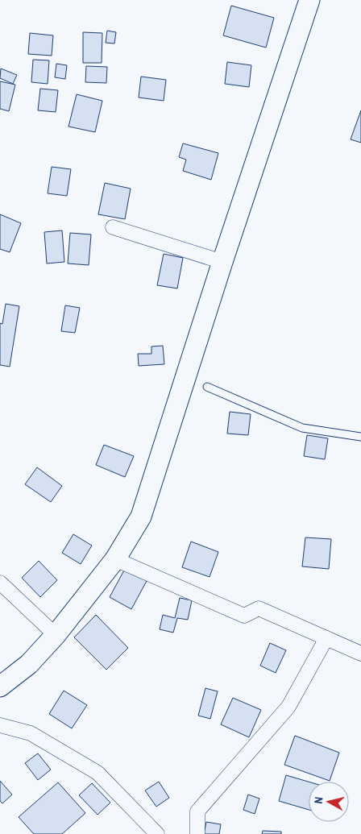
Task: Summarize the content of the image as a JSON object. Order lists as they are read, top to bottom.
{
  "north": "left"
}
